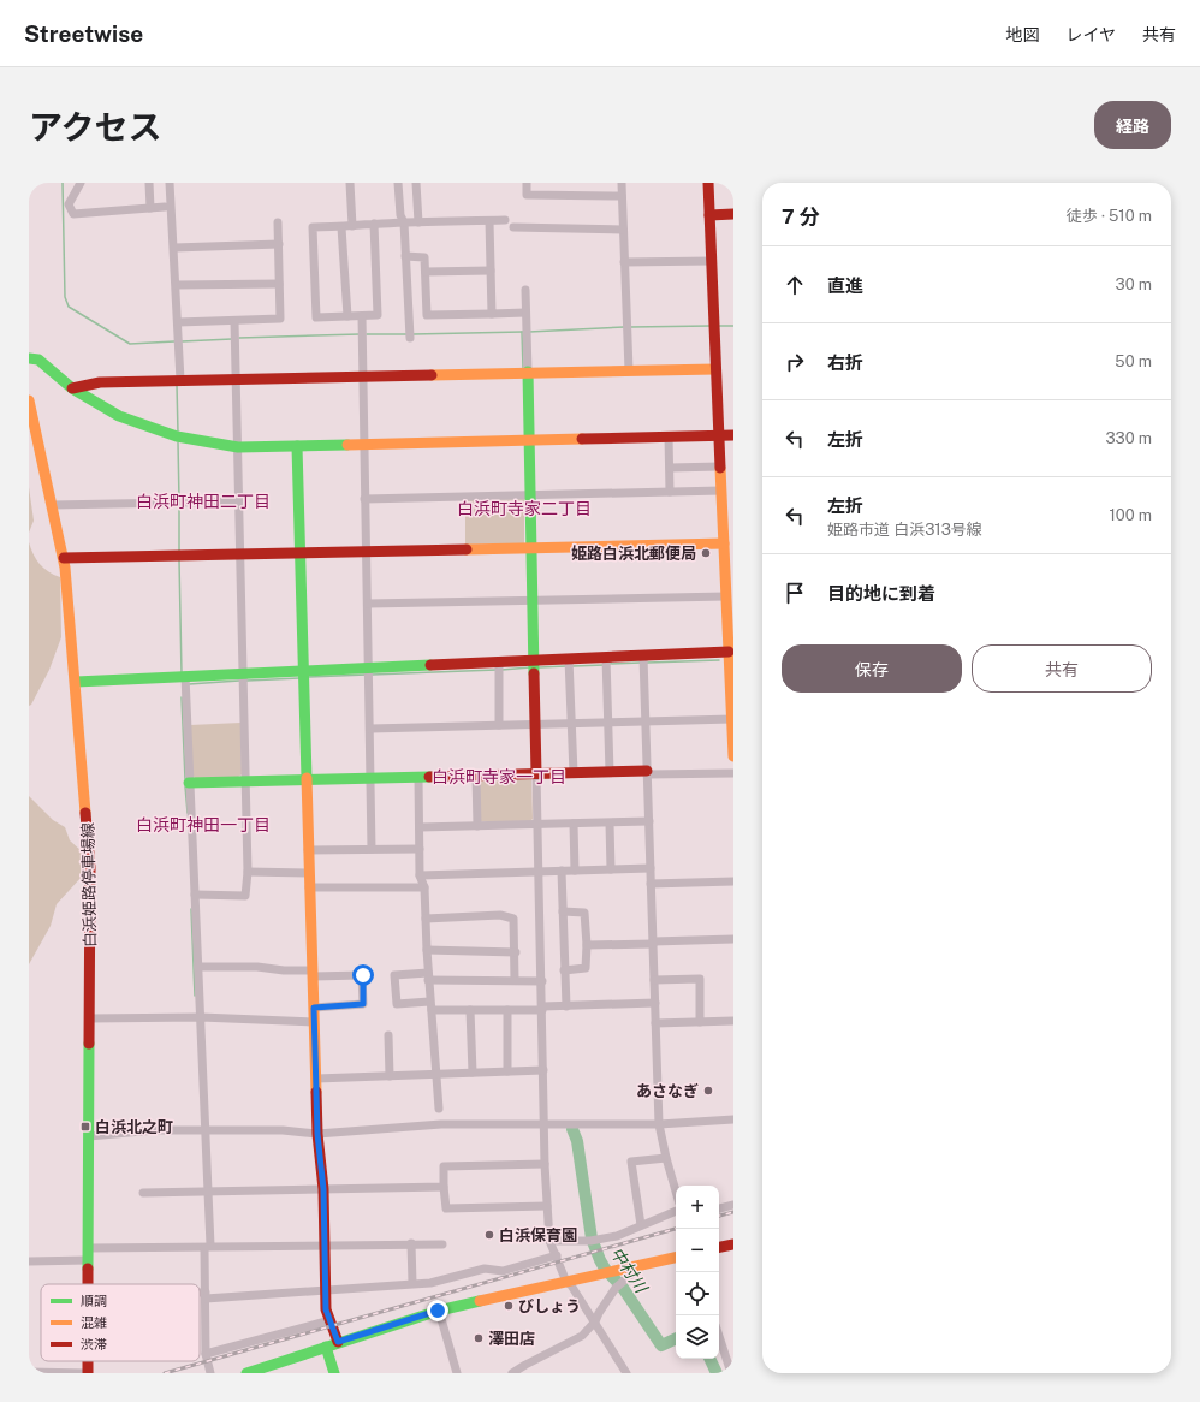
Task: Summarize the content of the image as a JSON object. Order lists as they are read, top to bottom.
{
  "streets": {
    "street": ["白浜姫路停車場線"]
  },
  "districts": [
    "白浜町神田二丁目",
    "白浜町寺家二丁目",
    "白浜町寺家一丁目",
    "白浜町神田一丁目"
  ],
  "water": ["中村川"],
  "places": {
    "other": [
      "姫路白浜北郵便局",
      "あさなぎ",
      "白浜保育園",
      "びしょう",
      "澤田店"
    ],
    "transit": ["白浜北之町"]
  },
  "legend": ["順調", "混雑", "渋滞"],
  "page": {
    "header": "Streetwise",
    "nav": ["地図", "レイヤ", "共有"],
    "title": "アクセス",
    "buttons": [
      "経路",
      ["保存", "共有"]
    ],
    "heading": ["7 分", "徒歩 · 510 m"],
    "list": [
      ["直進", "30 m"],
      ["右折", "50 m"],
      ["左折", "330 m"],
      ["左折", "姫路市道 白浜313号線", "100 m"],
      "目的地に到着"
    ],
    "map_buttons": ["+", "−"]
  }
}
